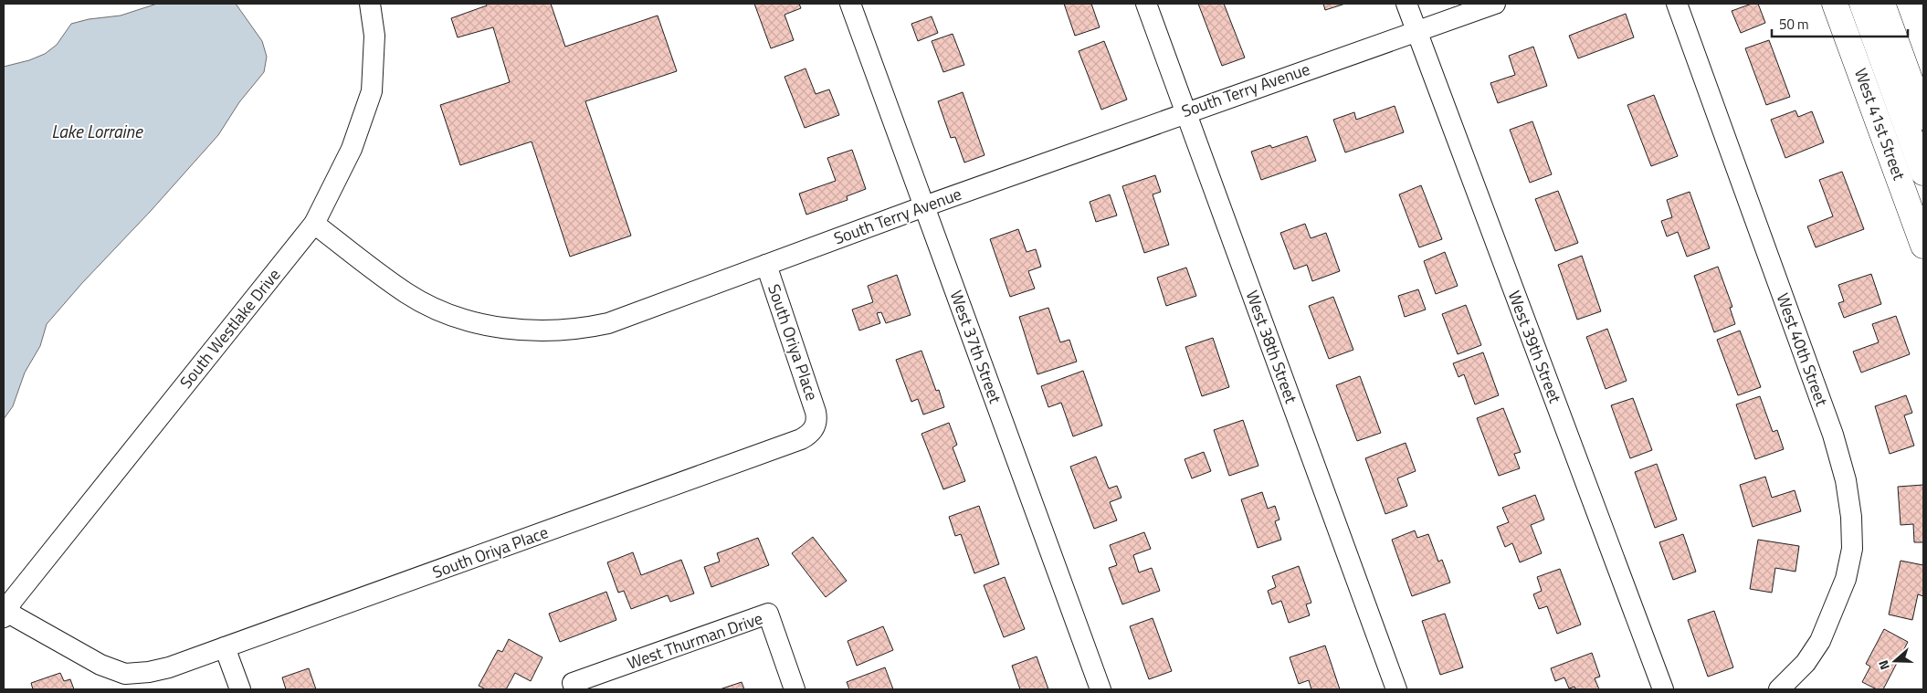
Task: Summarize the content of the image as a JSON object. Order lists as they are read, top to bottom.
{
  "streets": {
    "main road": ["West 41st Street"],
    "street": [
      "South Terry Avenue",
      "South Westlake Drive",
      "South Oriya Place",
      "West 37th Street",
      "West 38th Street",
      "West 39th Street",
      "West 40th Street",
      "West Thurman Drive"
    ]
  },
  "crossings": [
    ["South Terry Avenue", "South Westlake Drive"],
    ["South Terry Avenue", "South Oriya Place"],
    ["South Terry Avenue", "West 37th Street"],
    ["South Terry Avenue", "West 38th Street"],
    ["South Terry Avenue", "West 39th Street"],
    ["South Westlake Drive", "South Oriya Place"]
  ],
  "water": ["Lake Lorraine"],
  "scale_bar": "50 m",
  "north": "left"
}
